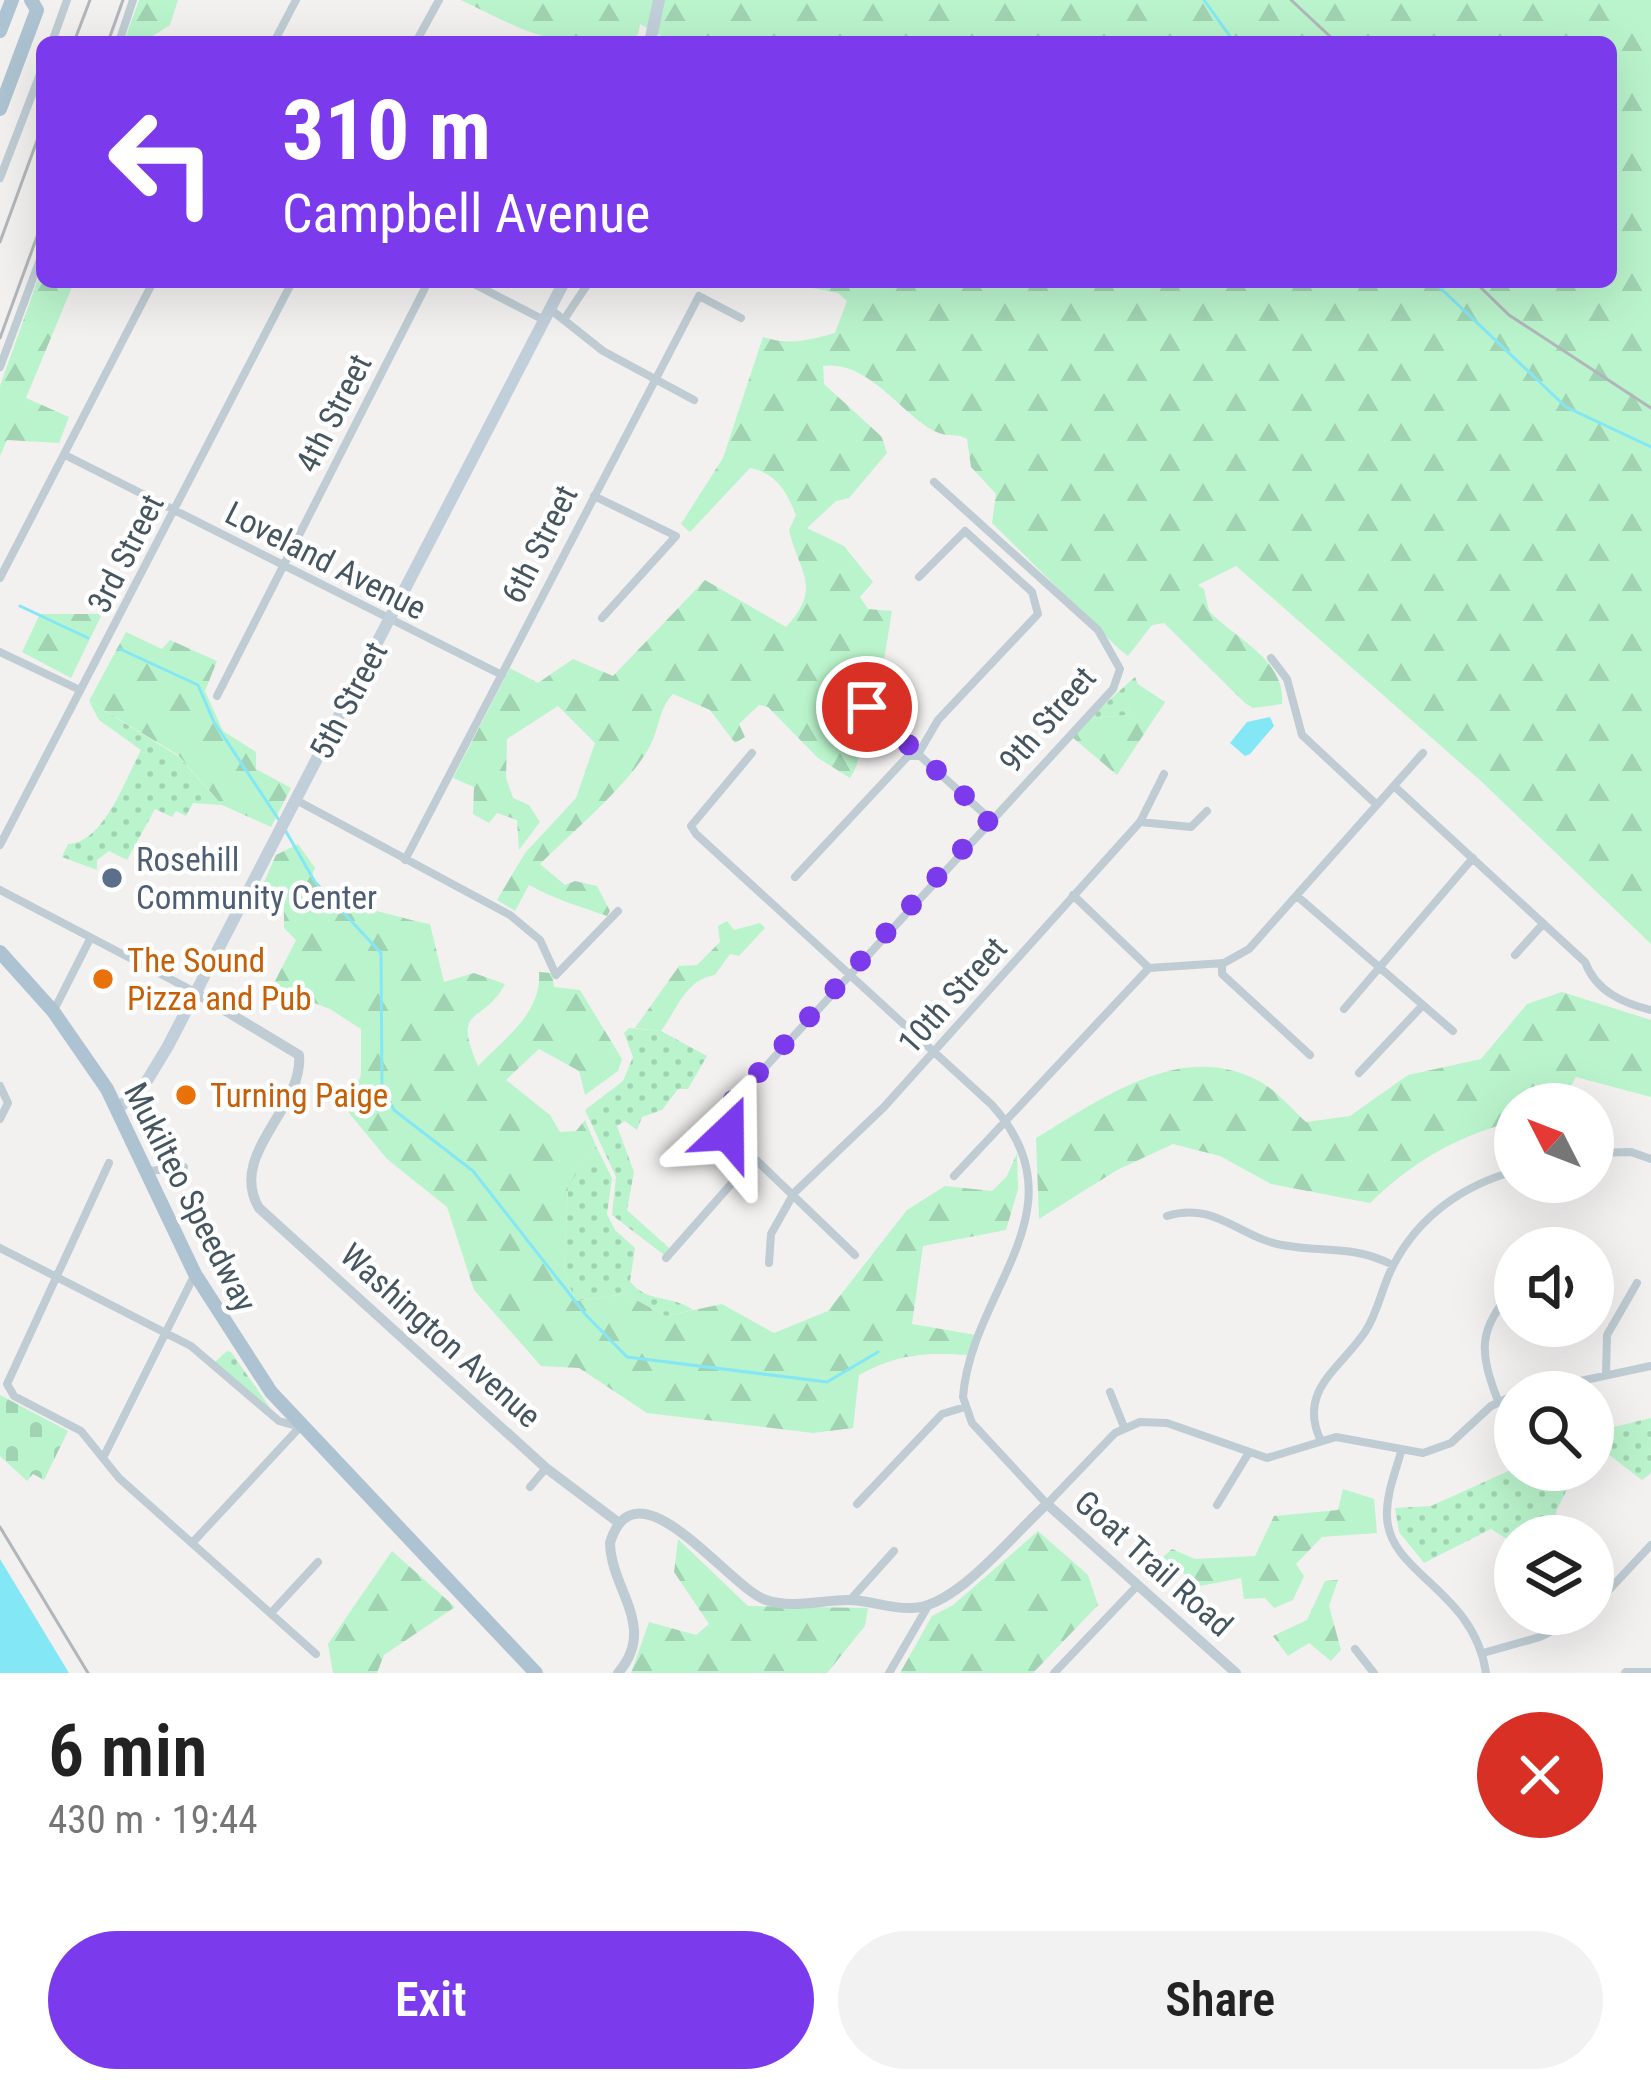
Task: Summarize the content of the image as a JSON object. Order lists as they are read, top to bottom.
{
  "streets": {
    "main road": ["5th Street", "Mukilteo Speedway"],
    "street": [
      "4th Street",
      "6th Street",
      "3rd Street",
      "Loveland Avenue",
      "9th Street",
      "10th Street",
      "Washington Avenue",
      "Goat Trail Road"
    ]
  },
  "crossings": [
    ["4th Street", "Loveland Avenue"],
    ["6th Street", "Loveland Avenue"],
    ["3rd Street", "Loveland Avenue"],
    ["Loveland Avenue", "5th Street"],
    ["5th Street", "Mukilteo Speedway"],
    ["5th Street", "Washington Avenue"]
  ],
  "places": ["Rosehill Community Center", "The Sound Pizza and Pub", "Turning Paige"],
  "north": "top left",
  "page": {
    "turn": ["310 m", "Campbell Avenue"],
    "heading": ["6 min", "430 m · 19:44"],
    "buttons": ["Exit", "Share"]
  }
}
